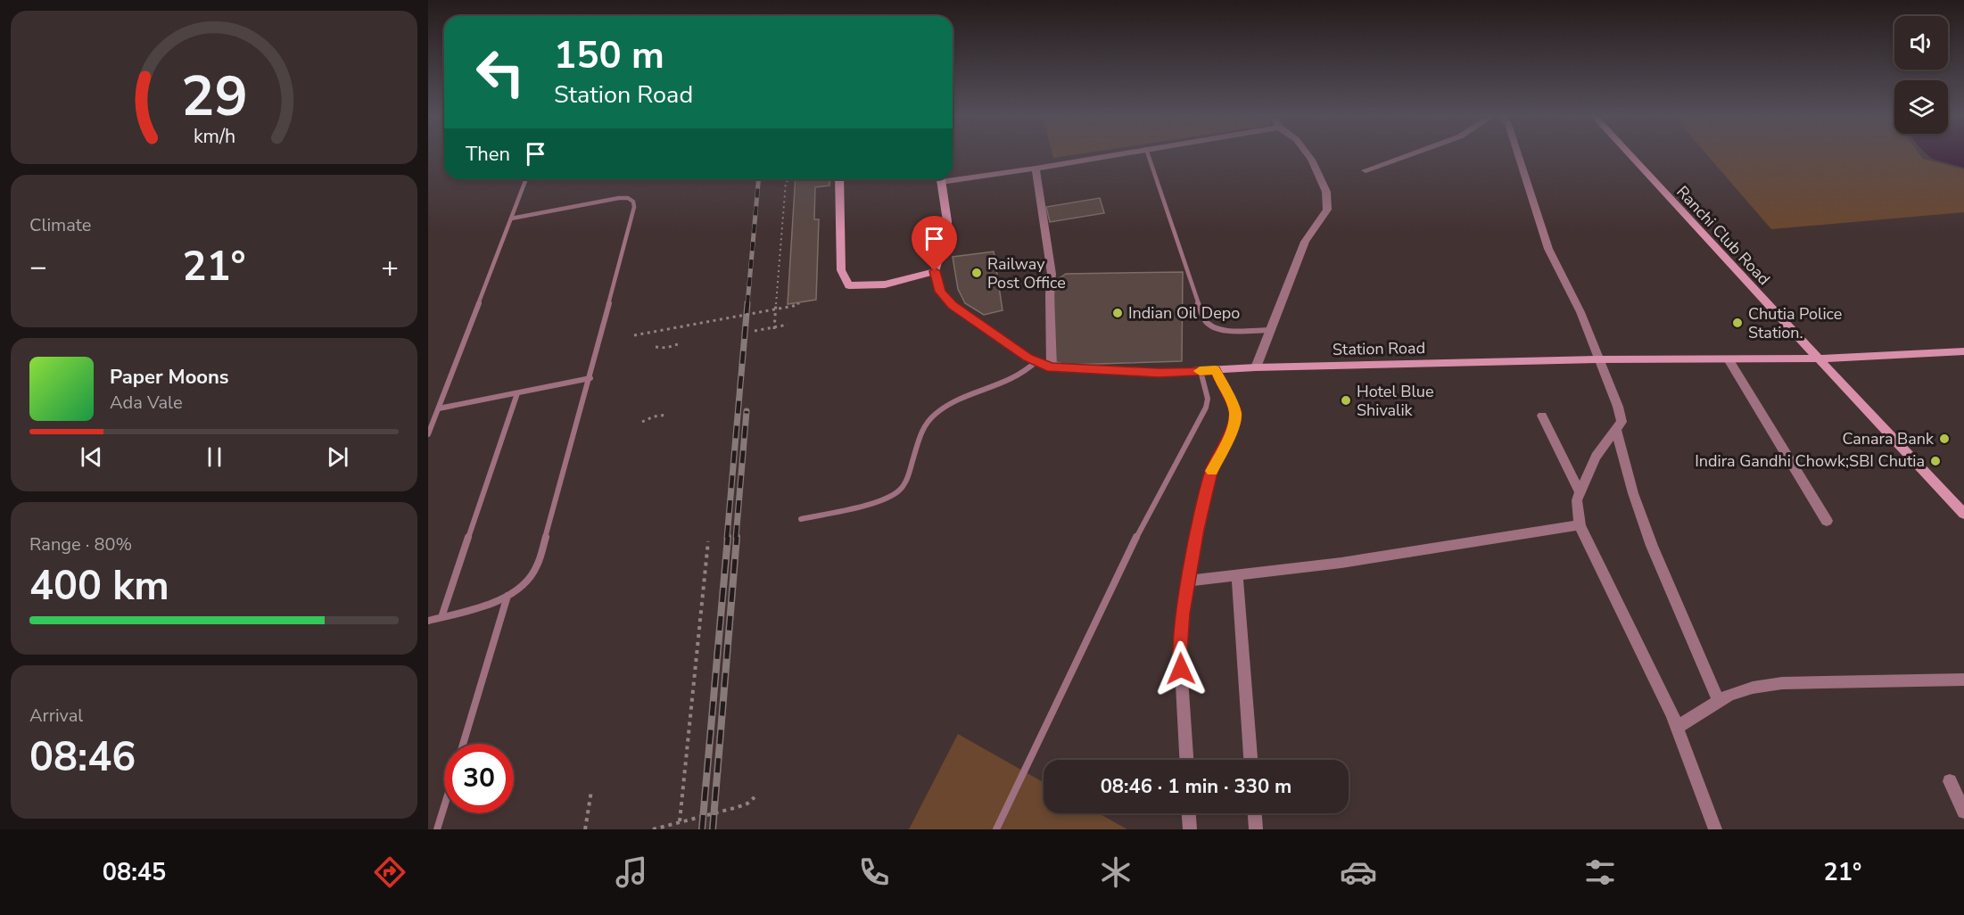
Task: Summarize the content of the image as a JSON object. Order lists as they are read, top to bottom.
{
  "streets": {
    "street": ["Ranchi Club Road", "Station Road"]
  },
  "crossings": [
    ["Ranchi Club Road", "Station Road"]
  ],
  "places": [
    "Railway Post Office",
    "Indian Oil Depo",
    "Chutia Police Station.",
    "Hotel Blue Shivalik",
    "Canara Bank",
    "Indira Gandhi Chowk;SBI Chutia"
  ],
  "page": {
    "turn": ["150 m", "Station Road"],
    "then": "Then",
    "tile": [
      "Climate",
      ["Range · 80%", "400 km"],
      ["Arrival", "08:46"]
    ],
    "heat": ["−", "21°", "+"],
    "song": ["Paper Moons", "Ada Vale"],
    "limit": "30",
    "trip": "08:46 · 1 min · 330 m",
    "tabs": ["08:45", "21°"],
    "gauge": ["29", "km/h"]
  }
}
